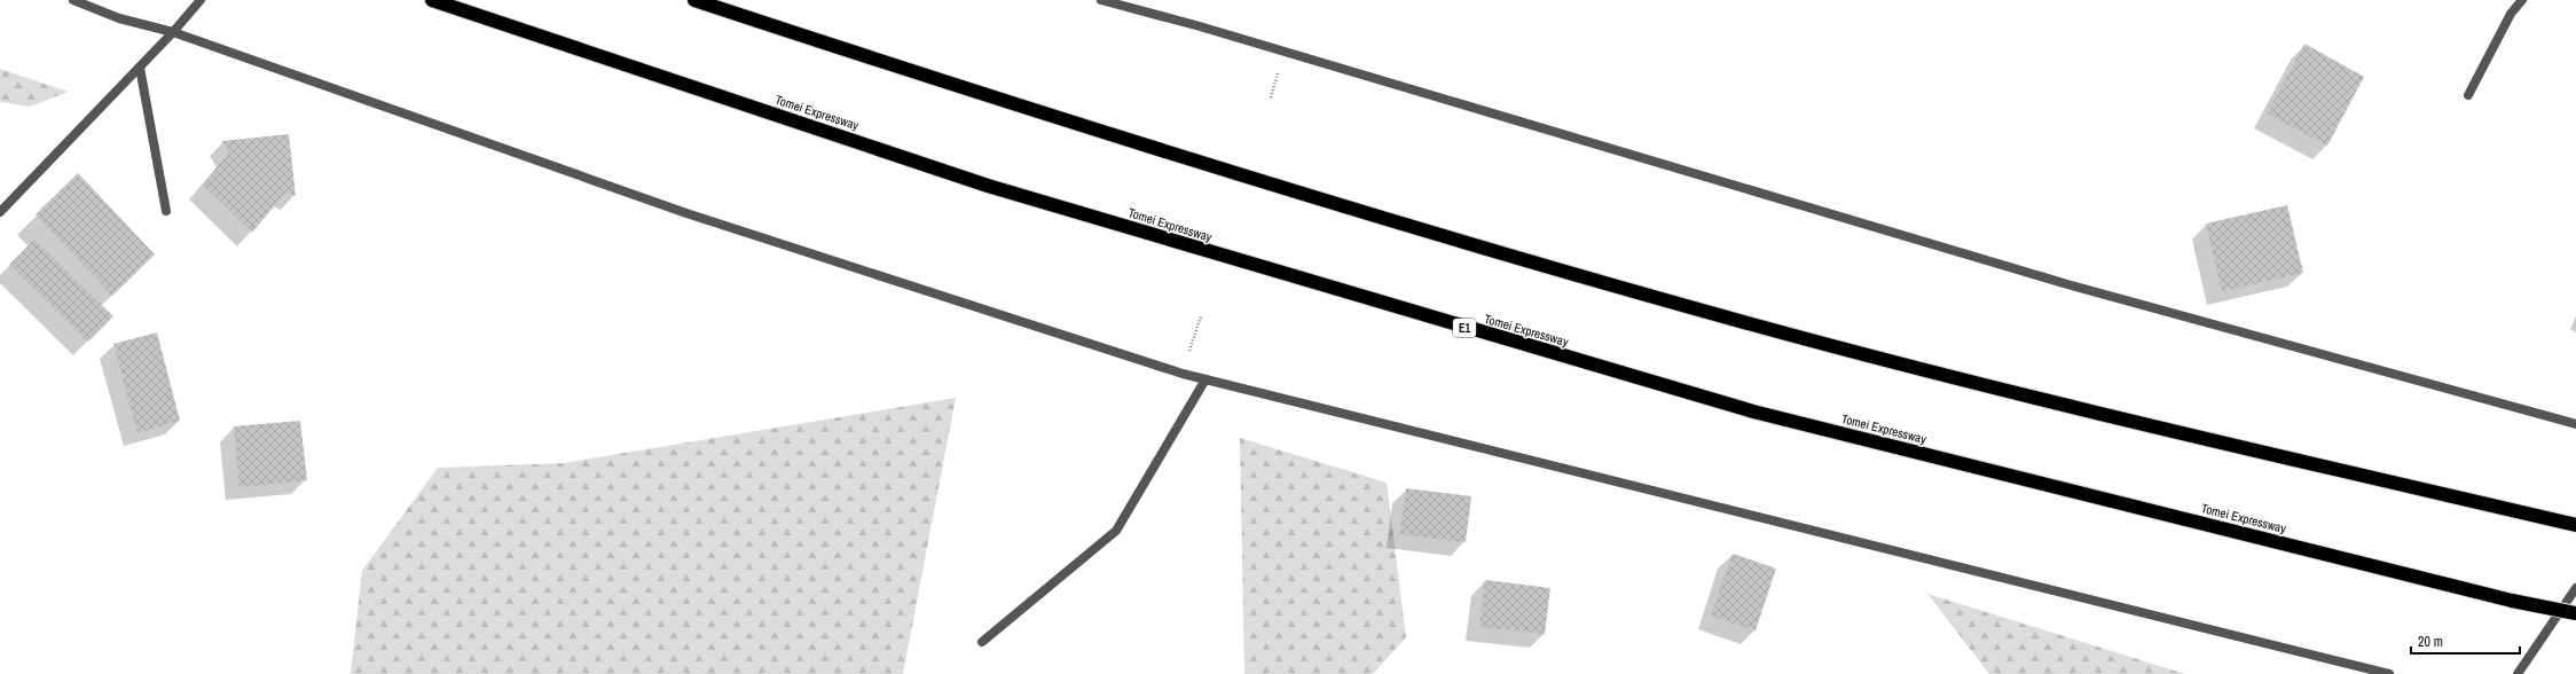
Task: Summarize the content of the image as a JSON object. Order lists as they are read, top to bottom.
{
  "streets": {
    "highway": ["Tomei Expressway", "E1"]
  },
  "scale_bar": "20 m"
}
